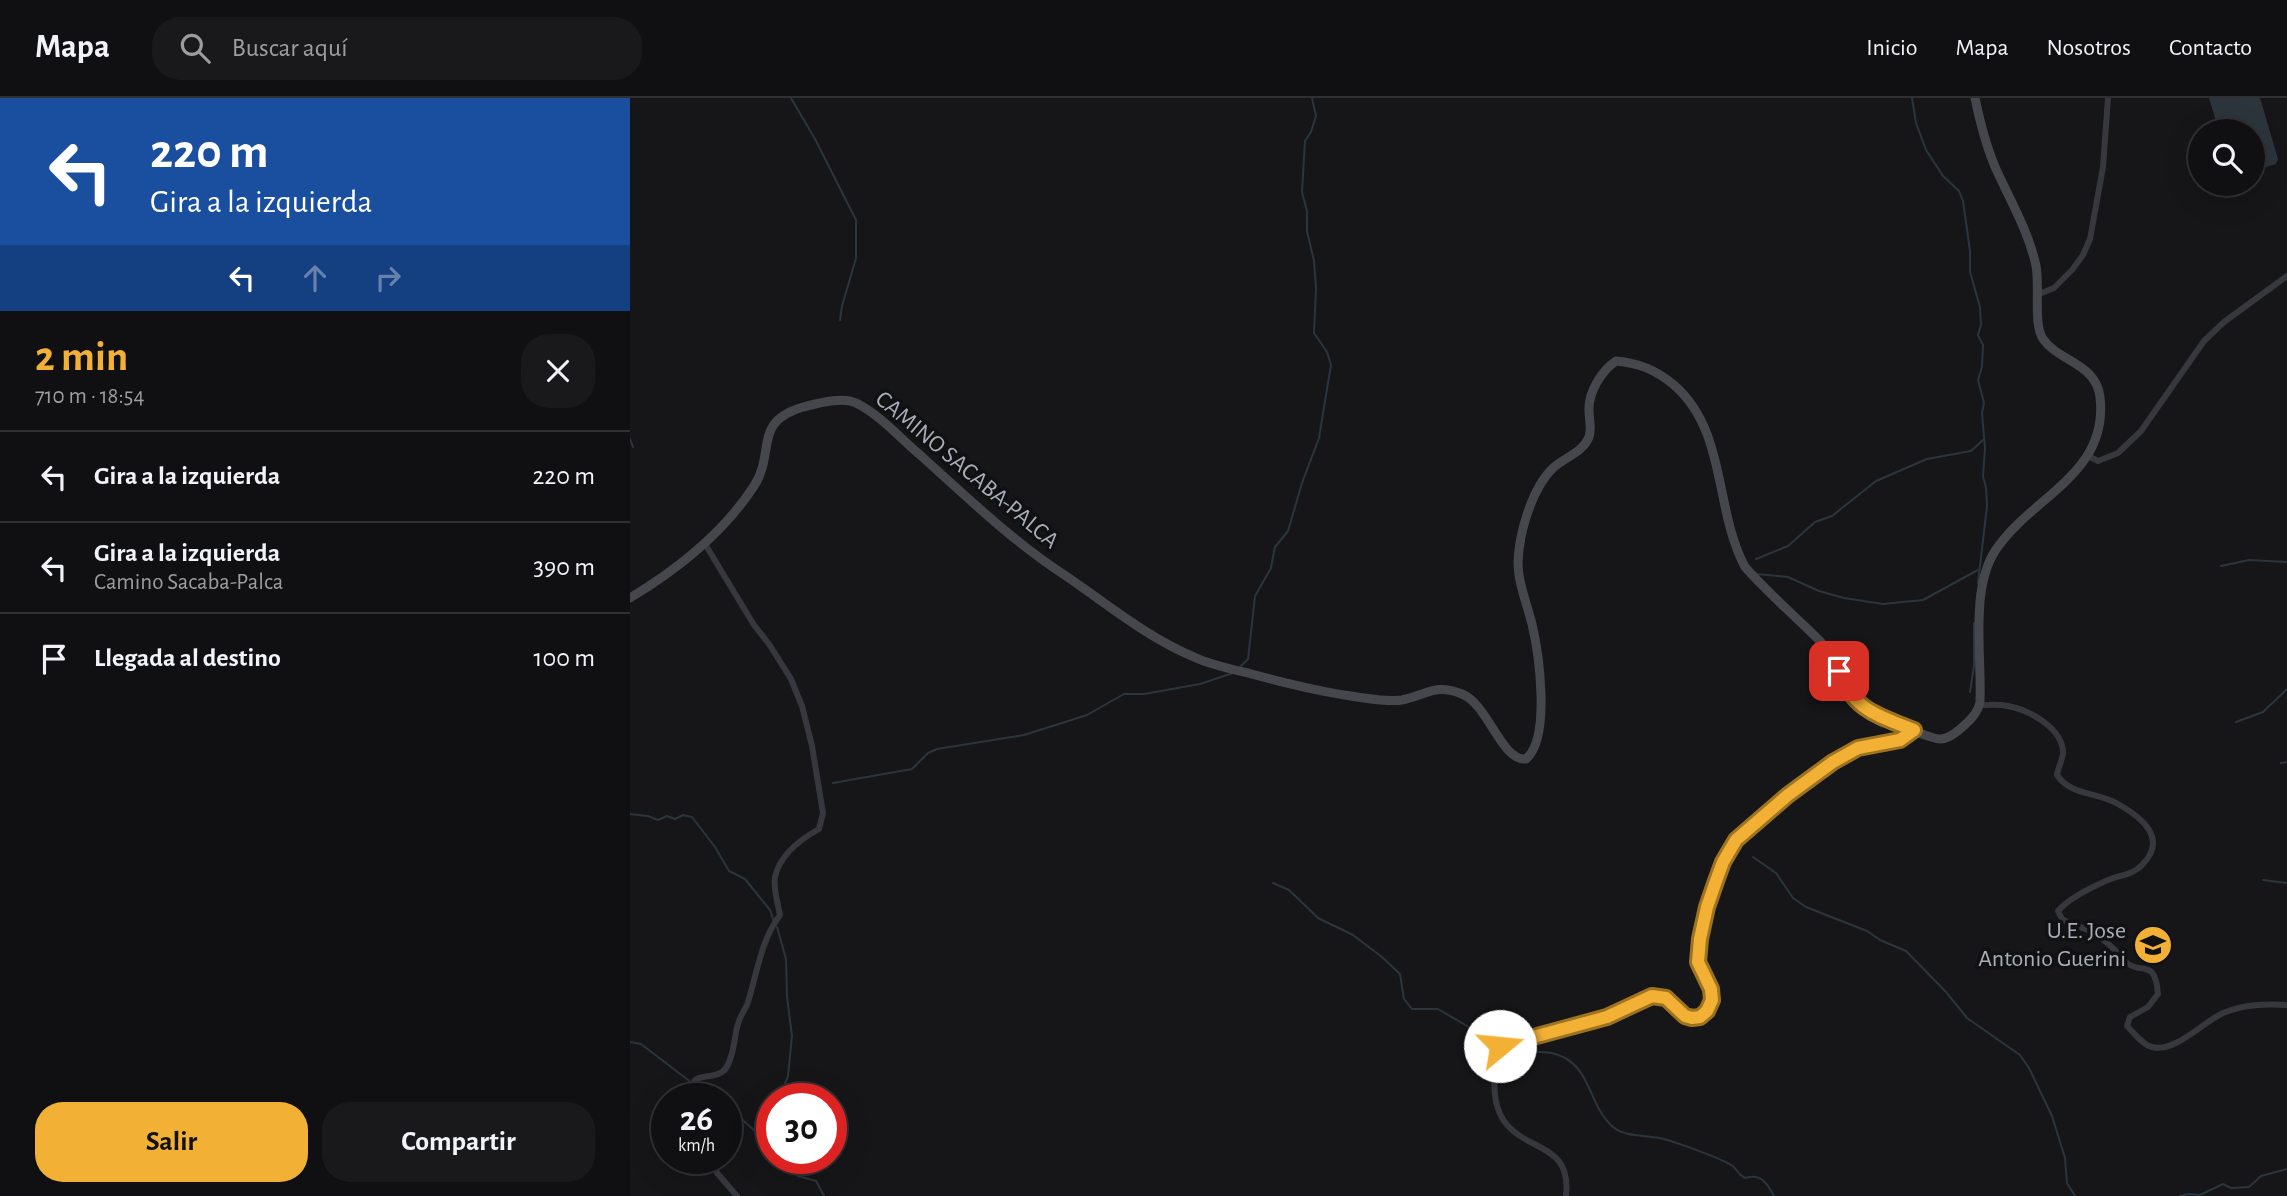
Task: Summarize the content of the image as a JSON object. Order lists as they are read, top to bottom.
{
  "streets": {
    "street": ["CAMINO SACABA-PALCA"]
  },
  "places": {
    "school or university": ["U.E. Jose Antonio Guerini"]
  },
  "page": {
    "header": "Mapa",
    "search": "Buscar aquí",
    "nav": [
      "Inicio",
      "Mapa",
      "Nosotros",
      "Contacto"
    ],
    "turn": ["220 m", "Gira a la izquierda"],
    "heading": ["2 min", "710 m · 18:54"],
    "list": [
      {
        "name": "Gira a la izquierda",
        "value": "220 m"
      },
      {
        "name": "Gira a la izquierda",
        "note": "Camino Sacaba-Palca",
        "value": "390 m"
      },
      {
        "name": "Llegada al destino",
        "value": "100 m"
      }
    ],
    "speed": "26 km/h",
    "limit": "30",
    "buttons": ["Salir", "Compartir"]
  }
}
